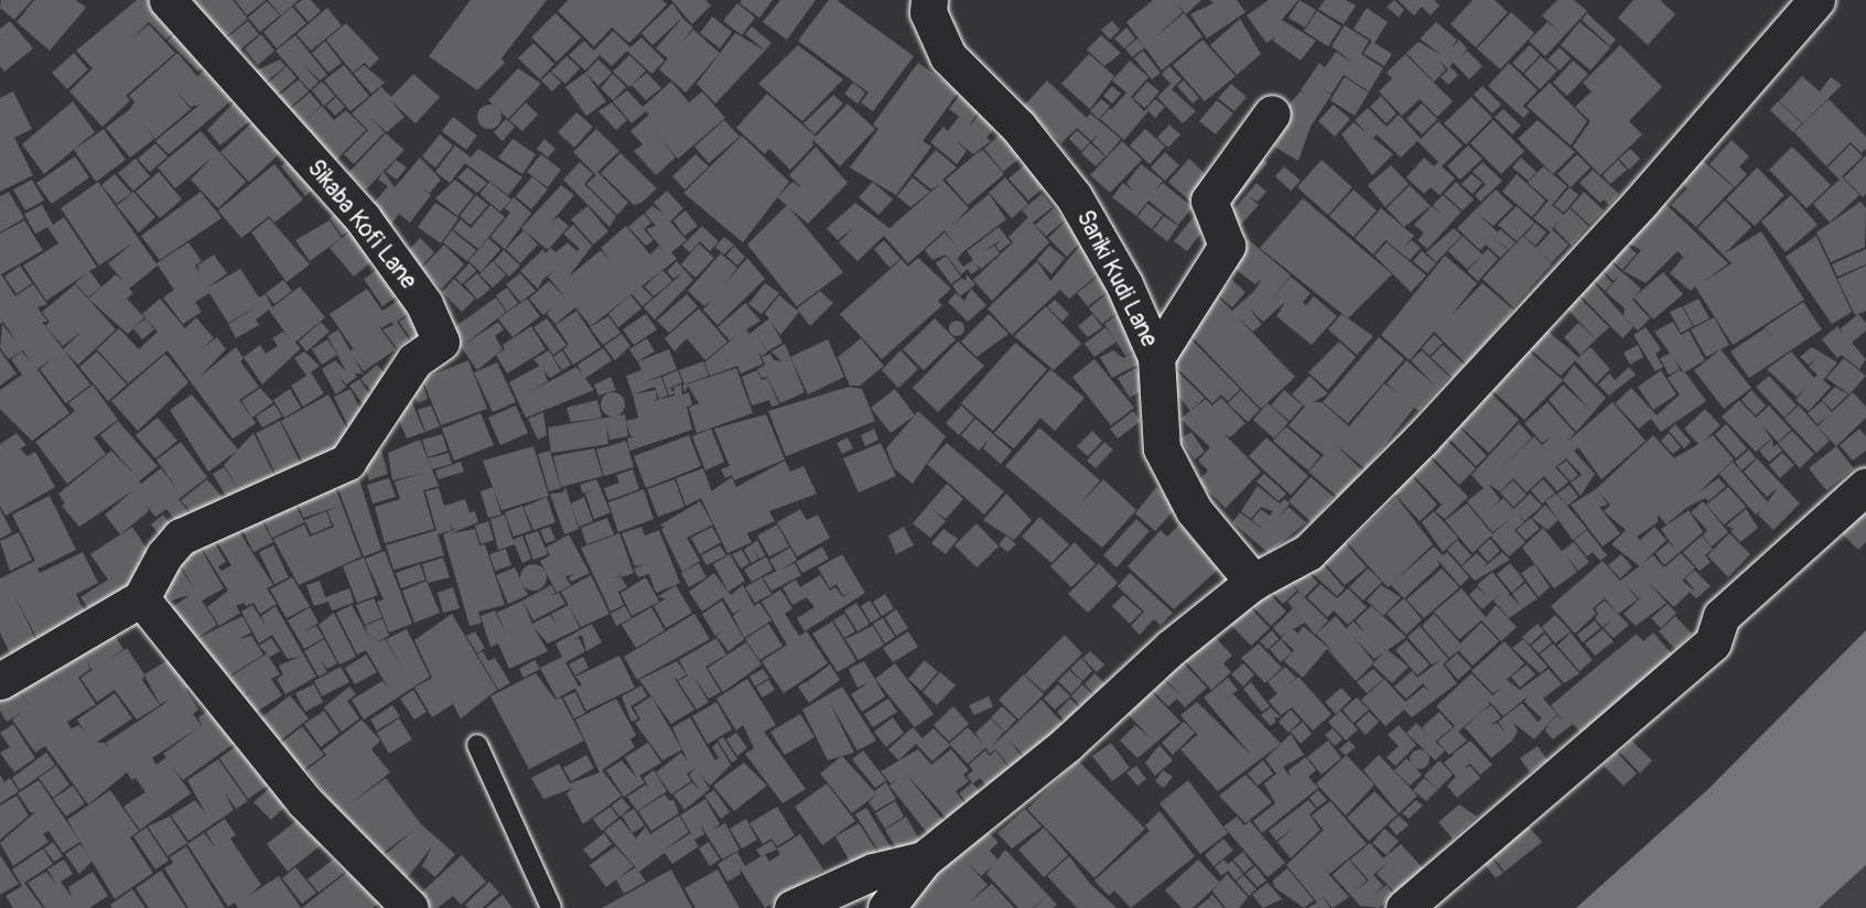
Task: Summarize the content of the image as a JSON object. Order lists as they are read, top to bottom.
{
  "streets": {
    "street": ["Sikaba Kofi Lane", "Sariki Kudi Lane"]
  }
}
